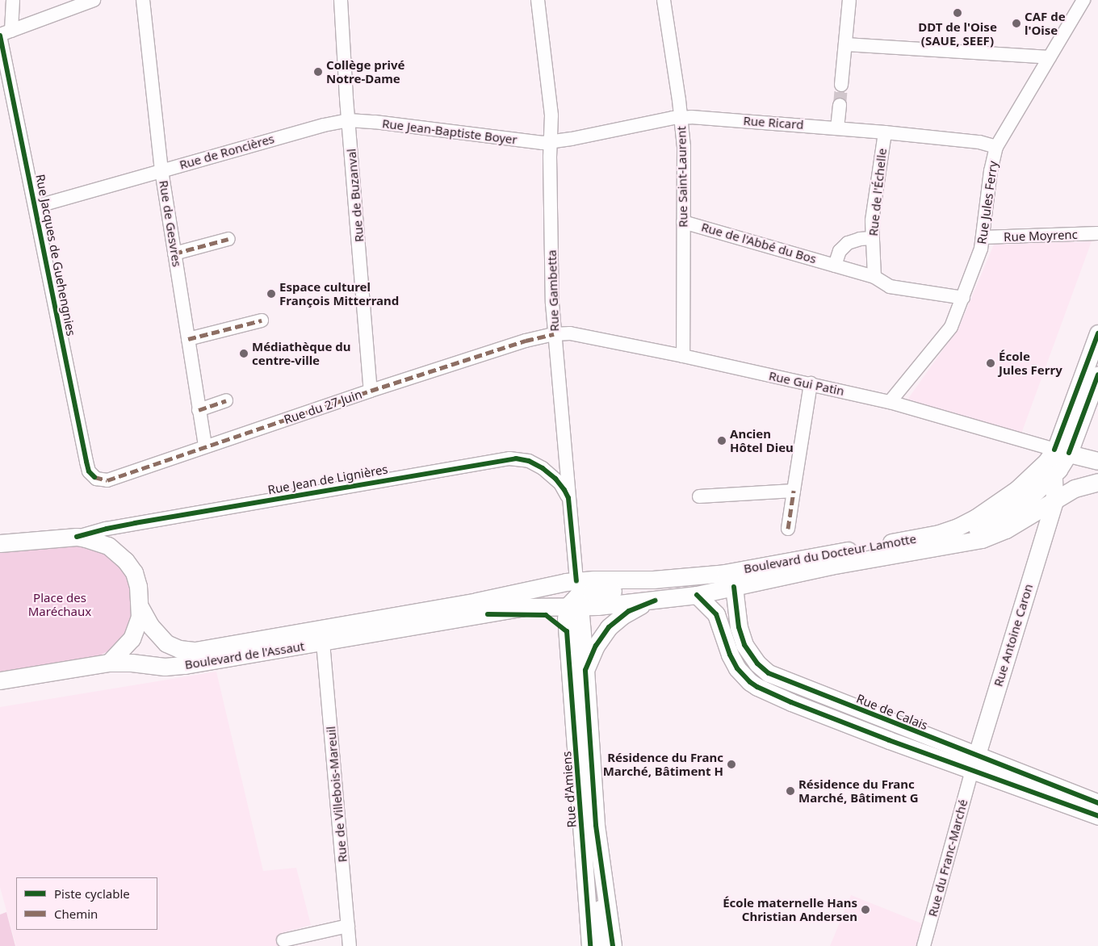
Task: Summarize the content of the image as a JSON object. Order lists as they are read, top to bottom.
{
  "streets": {
    "main road": [
      "Boulevard du Docteur Lamotte",
      "Rue Antoine Caron",
      "Boulevard de l'Assaut",
      "Rue de Calais",
      "Rue d'Amiens"
    ],
    "street": [
      "Rue Ricard",
      "Rue Jean-Baptiste Boyer",
      "Rue de Roncières",
      "Rue Saint-Laurent",
      "Rue de l'Échelle",
      "Rue de Buzanval",
      "Rue Jules Ferry",
      "Rue de Gesvres",
      "Rue Moyrenc",
      "Rue de l'Abbé du Bos",
      "Rue Jacques de Guehengnies",
      "Rue Gambetta",
      "Rue Gui Patin",
      "Rue du 27 Juin",
      "Rue Jean de Lignières",
      "Rue de Villebois-Mareuil",
      "Rue du Franc-Marché"
    ]
  },
  "crossings": [
    ["Rue Ricard", "Rue Jean-Baptiste Boyer"],
    ["Rue Ricard", "Rue Saint-Laurent"],
    ["Rue Ricard", "Rue de l'Échelle"],
    ["Rue Ricard", "Rue Jules Ferry"],
    ["Rue Ricard", "Rue Gambetta"],
    ["Rue Jean-Baptiste Boyer", "Rue de Roncières"],
    ["Rue Jean-Baptiste Boyer", "Rue de Buzanval"],
    ["Rue Jean-Baptiste Boyer", "Rue Gambetta"],
    ["Rue de Roncières", "Rue de Buzanval"],
    ["Rue de Roncières", "Rue de Gesvres"],
    ["Rue de Roncières", "Rue Jacques de Guehengnies"],
    ["Rue Saint-Laurent", "Rue de l'Abbé du Bos"],
    ["Rue Saint-Laurent", "Rue Gui Patin"],
    ["Rue de l'Échelle", "Rue de l'Abbé du Bos"],
    ["Rue de Buzanval", "Rue du 27 Juin"],
    ["Rue Jules Ferry", "Rue Moyrenc"],
    ["Rue Jules Ferry", "Rue de l'Abbé du Bos"],
    ["Rue Jules Ferry", "Rue Gui Patin"],
    ["Rue de Gesvres", "Rue du 27 Juin"],
    ["Rue Jacques de Guehengnies", "Rue du 27 Juin"],
    ["Rue Gambetta", "Rue Gui Patin"],
    ["Rue Gambetta", "Rue du 27 Juin"],
    ["Rue Gambetta", "Rue Jean de Lignières"],
    ["Rue Gambetta", "Boulevard du Docteur Lamotte"],
    ["Rue Gambetta", "Boulevard de l'Assaut"],
    ["Rue Gambetta", "Rue d'Amiens"],
    ["Rue Gui Patin", "Rue du 27 Juin"],
    ["Rue Gui Patin", "Boulevard du Docteur Lamotte"],
    ["Rue Gui Patin", "Rue Antoine Caron"],
    ["Boulevard du Docteur Lamotte", "Rue Antoine Caron"],
    ["Boulevard du Docteur Lamotte", "Boulevard de l'Assaut"],
    ["Boulevard du Docteur Lamotte", "Rue de Calais"],
    ["Boulevard du Docteur Lamotte", "Rue d'Amiens"],
    ["Rue Antoine Caron", "Rue de Calais"],
    ["Rue Antoine Caron", "Rue du Franc-Marché"],
    ["Boulevard de l'Assaut", "Rue d'Amiens"],
    ["Boulevard de l'Assaut", "Rue de Villebois-Mareuil"],
    ["Rue de Calais", "Rue du Franc-Marché"]
  ],
  "parks": ["Place des Maréchaux"],
  "places": [
    "DDT de l'Oise (SAUE, SEEF)",
    "CAF de l'Oise",
    "Collège privé Notre-Dame",
    "Espace culturel François Mitterrand",
    "Médiathèque du centre-ville",
    "École Jules Ferry",
    "Ancien Hôtel Dieu",
    "Résidence du Franc Marché, Bâtiment H",
    "Résidence du Franc Marché, Bâtiment G",
    "École maternelle Hans Christian Andersen"
  ],
  "legend": ["Piste cyclable", "Chemin"]
}
